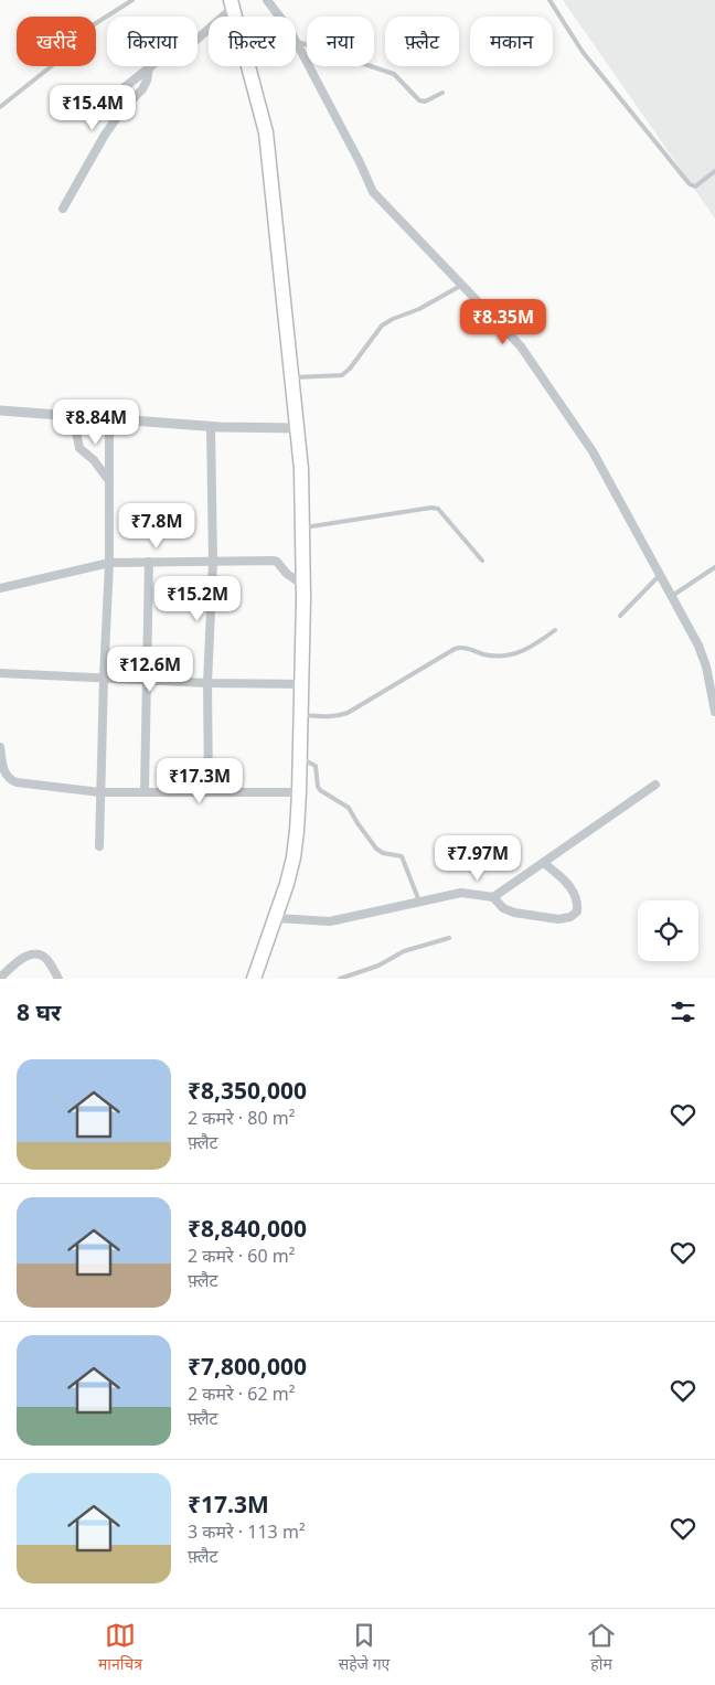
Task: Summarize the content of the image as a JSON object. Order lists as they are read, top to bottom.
{
  "page": {
    "chip": [
      "खरीदें",
      "किराया",
      "फ़िल्टर",
      "नया",
      "फ़्लैट",
      "मकान"
    ],
    "price": [
      "₹15.4M",
      "₹8.35M",
      "₹8.84M",
      "₹7.8M",
      "₹15.2M",
      "₹12.6M",
      "₹17.3M",
      "₹7.97M"
    ],
    "heading": "8 घर",
    "list": [
      {
        "name": "₹8,350,000",
        "note": "2 कमरे · 80 m² · फ़्लैट"
      },
      {
        "name": "₹8,840,000",
        "note": "2 कमरे · 60 m² · फ़्लैट"
      },
      {
        "name": "₹7,800,000",
        "note": "2 कमरे · 62 m² · फ़्लैट"
      },
      {
        "name": "₹17.3M",
        "note": "3 कमरे · 113 m² · फ़्लैट"
      }
    ],
    "tabs": ["मानचित्र", "सहेजे गए", "होम"]
  }
}
